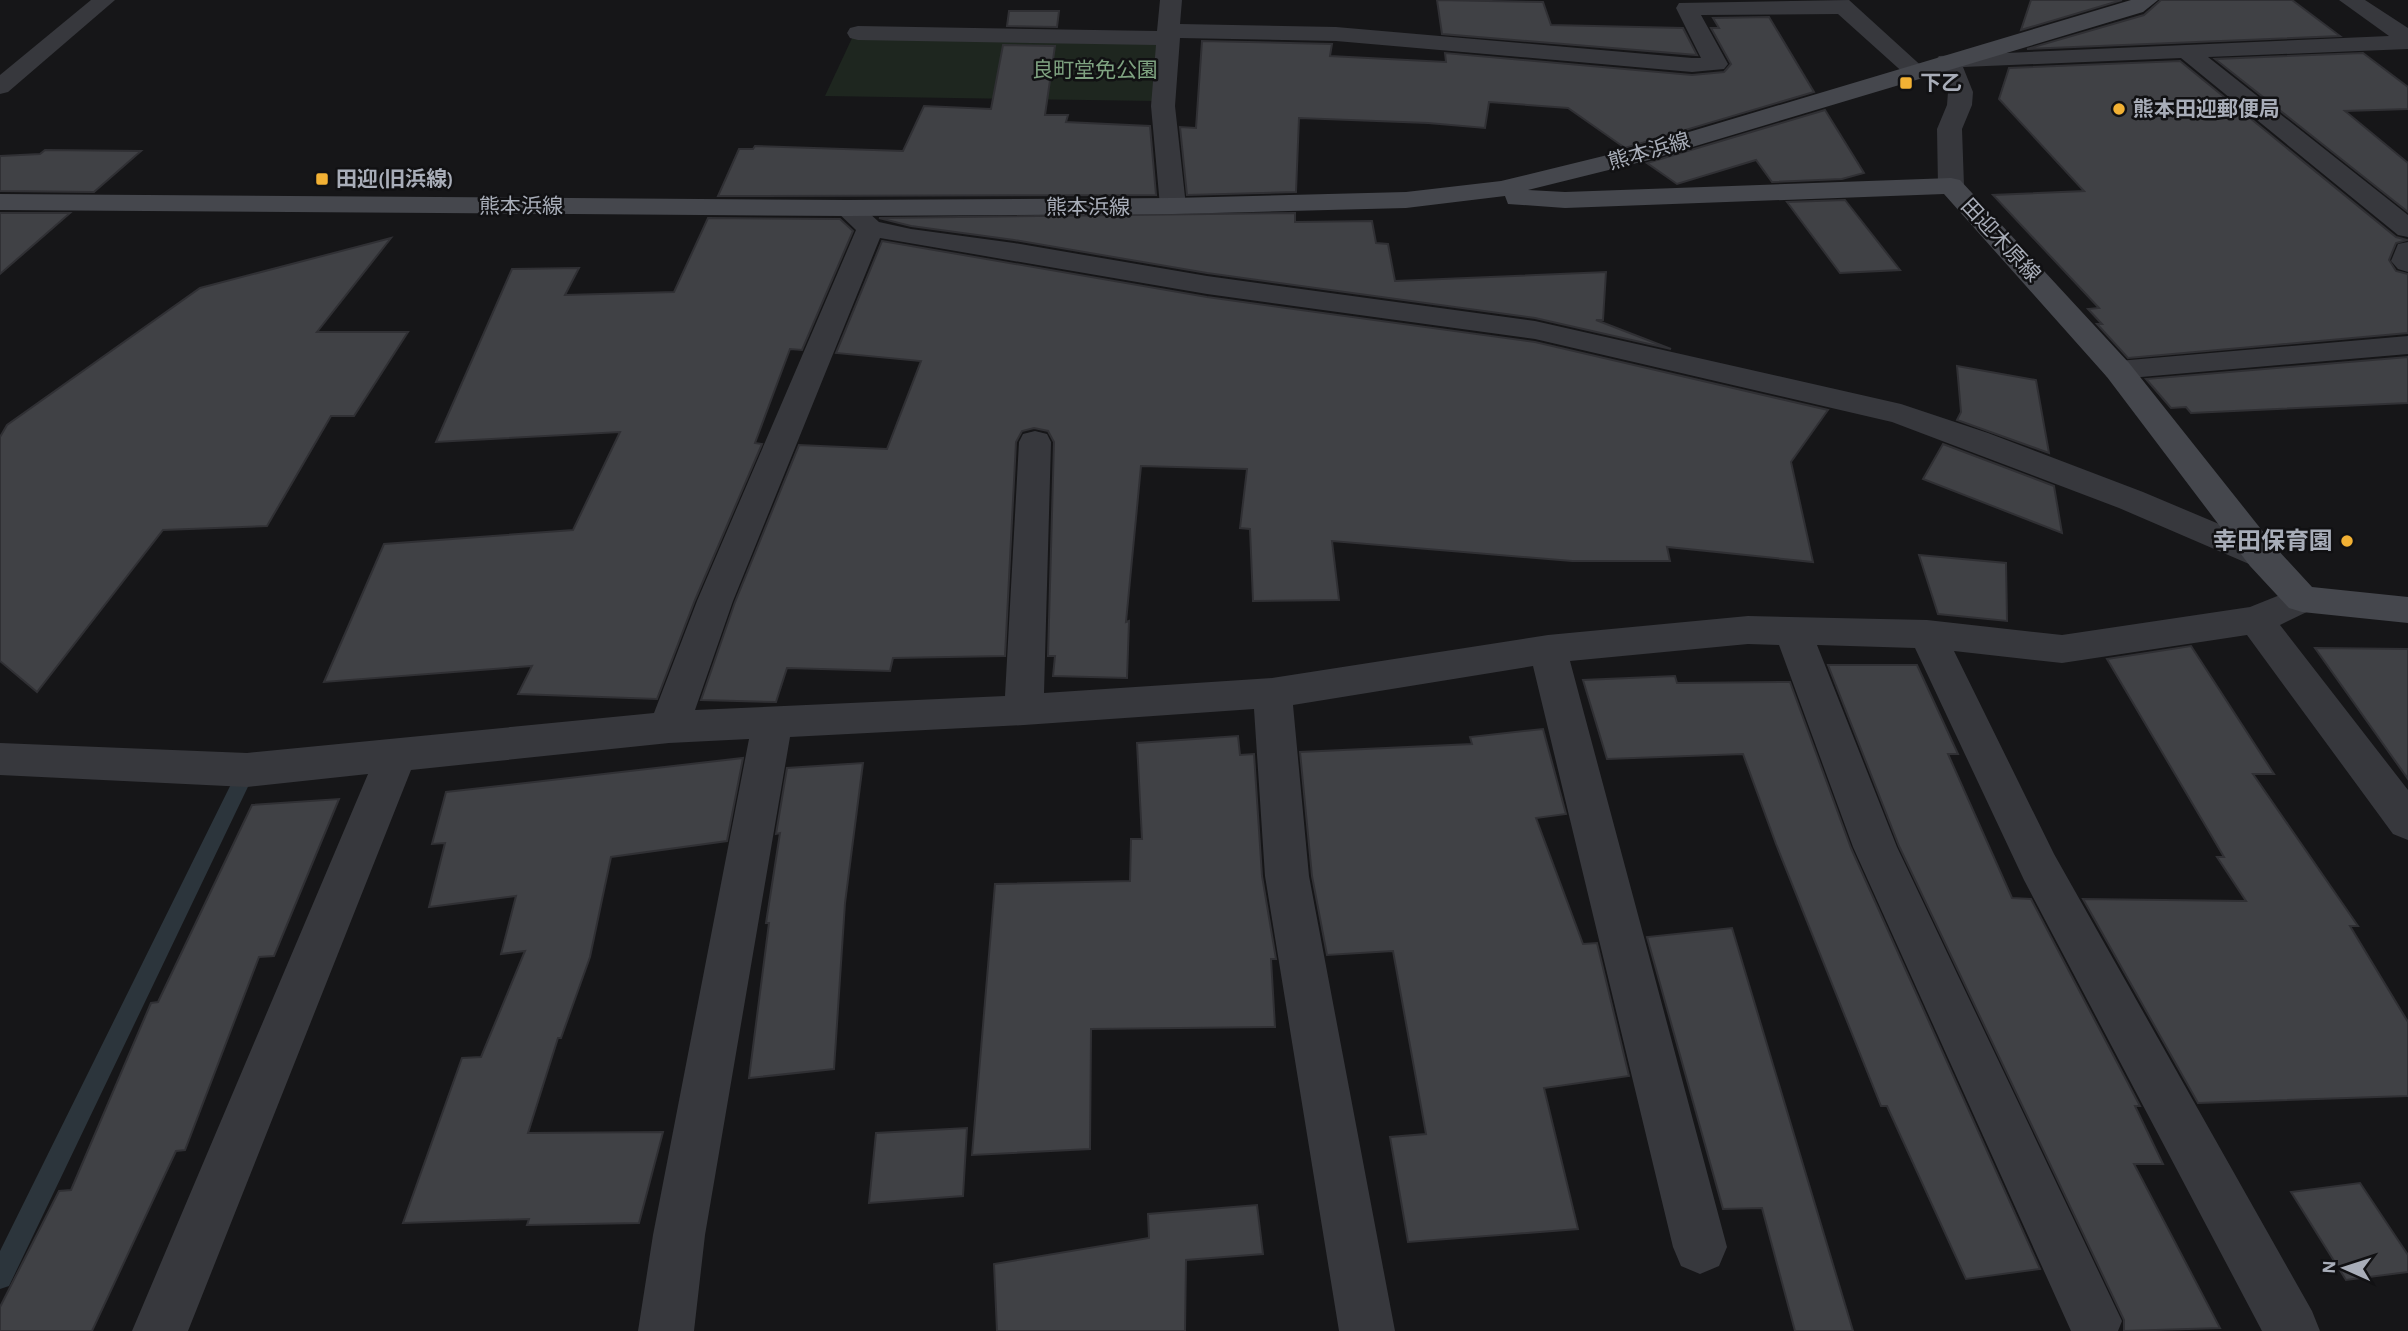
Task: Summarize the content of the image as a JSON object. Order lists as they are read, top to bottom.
{
  "streets": {
    "main road": ["熊本浜線", "田迎木原線"]
  },
  "crossings": [
    ["熊本浜線", "田迎木原線"]
  ],
  "parks": ["良町堂免公園"],
  "places": {
    "transit": ["下乙", "田迎(旧浜線)"],
    "other": ["熊本田迎郵便局", "幸田保育園"]
  },
  "north": "left"
}
